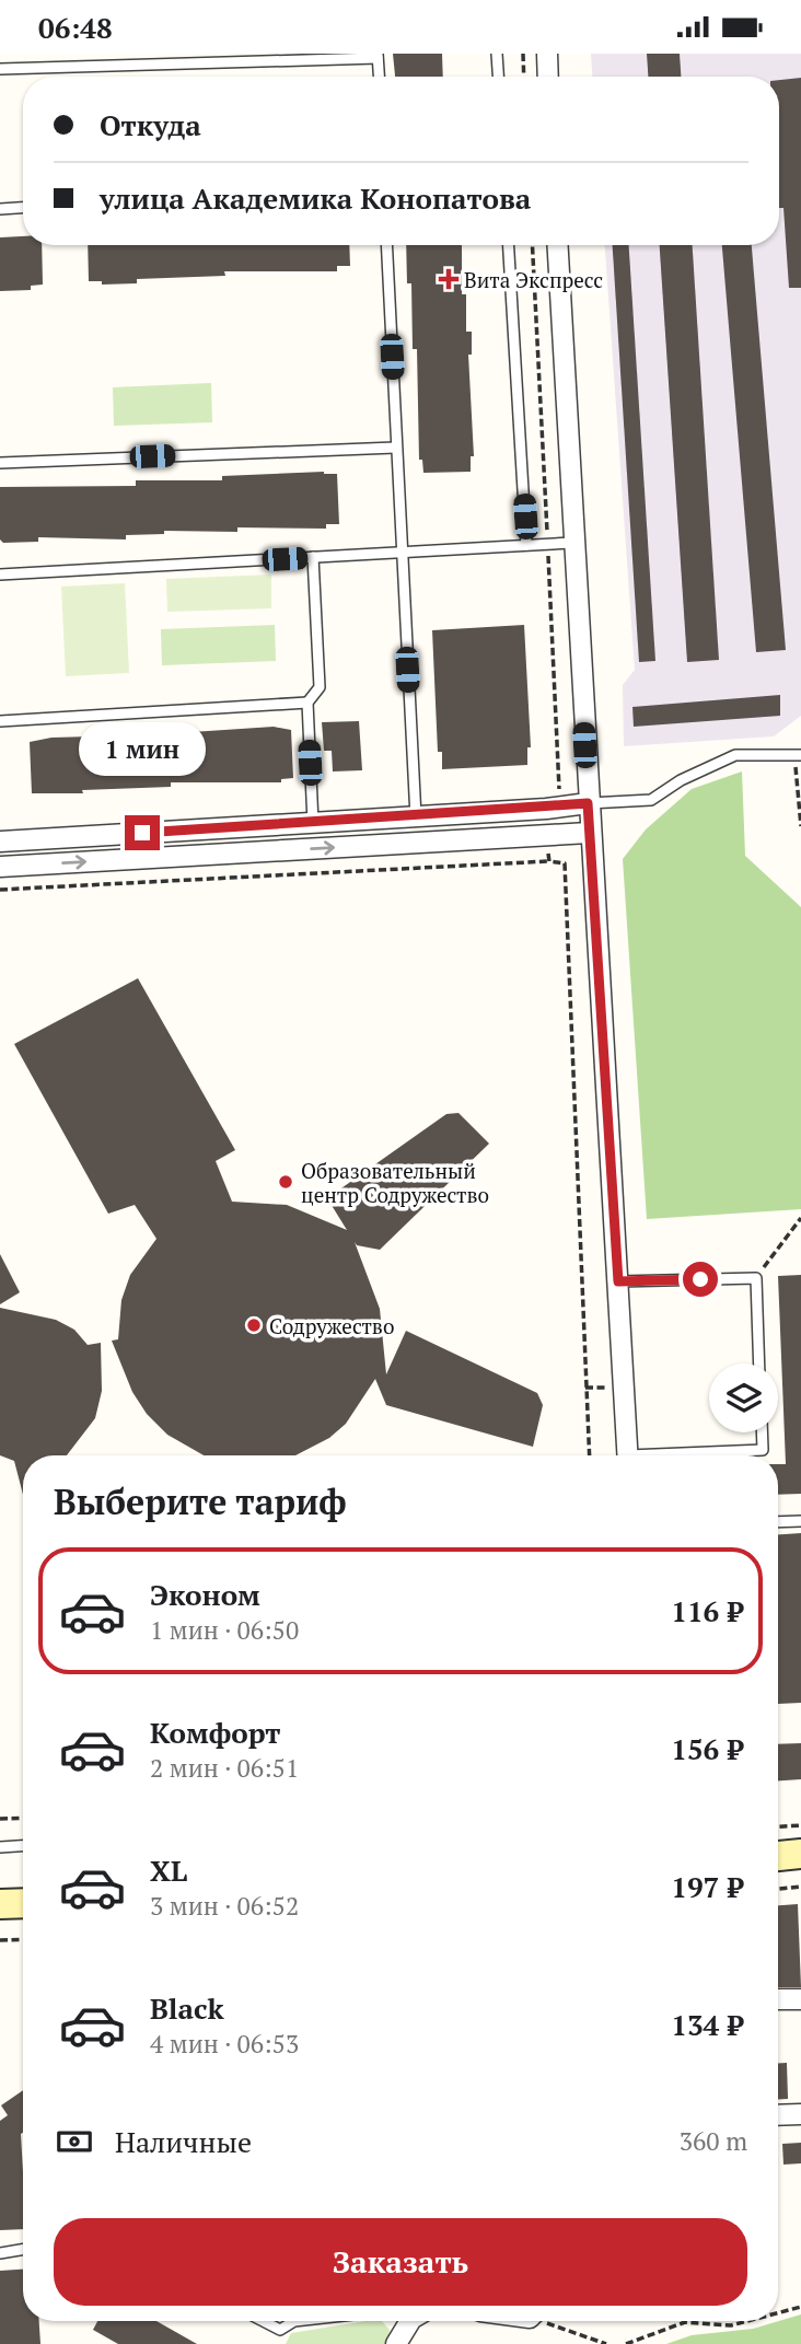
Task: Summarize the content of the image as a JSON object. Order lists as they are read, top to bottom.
{
  "places": {
    "health": ["Вита Экспресс"],
    "other": ["Образовательный центр Содружество", "Содружество"]
  },
  "page": {
    "status": "06:48",
    "banner": ["Откуда", "улица Академика Конопатова"],
    "bubble": "1 мин",
    "heading": "Выберите тариф",
    "list": [
      {
        "name": "Эконом",
        "note": "1 мин · 06:50",
        "value": "116 ₽"
      },
      {
        "name": "Комфорт",
        "note": "2 мин · 06:51",
        "value": "156 ₽"
      },
      {
        "name": "XL",
        "note": "3 мин · 06:52",
        "value": "197 ₽"
      },
      {
        "name": "Black",
        "note": "4 мин · 06:53",
        "value": "134 ₽"
      }
    ],
    "pay": ["Наличные", "360 m"],
    "buttons": "Заказать"
  }
}
